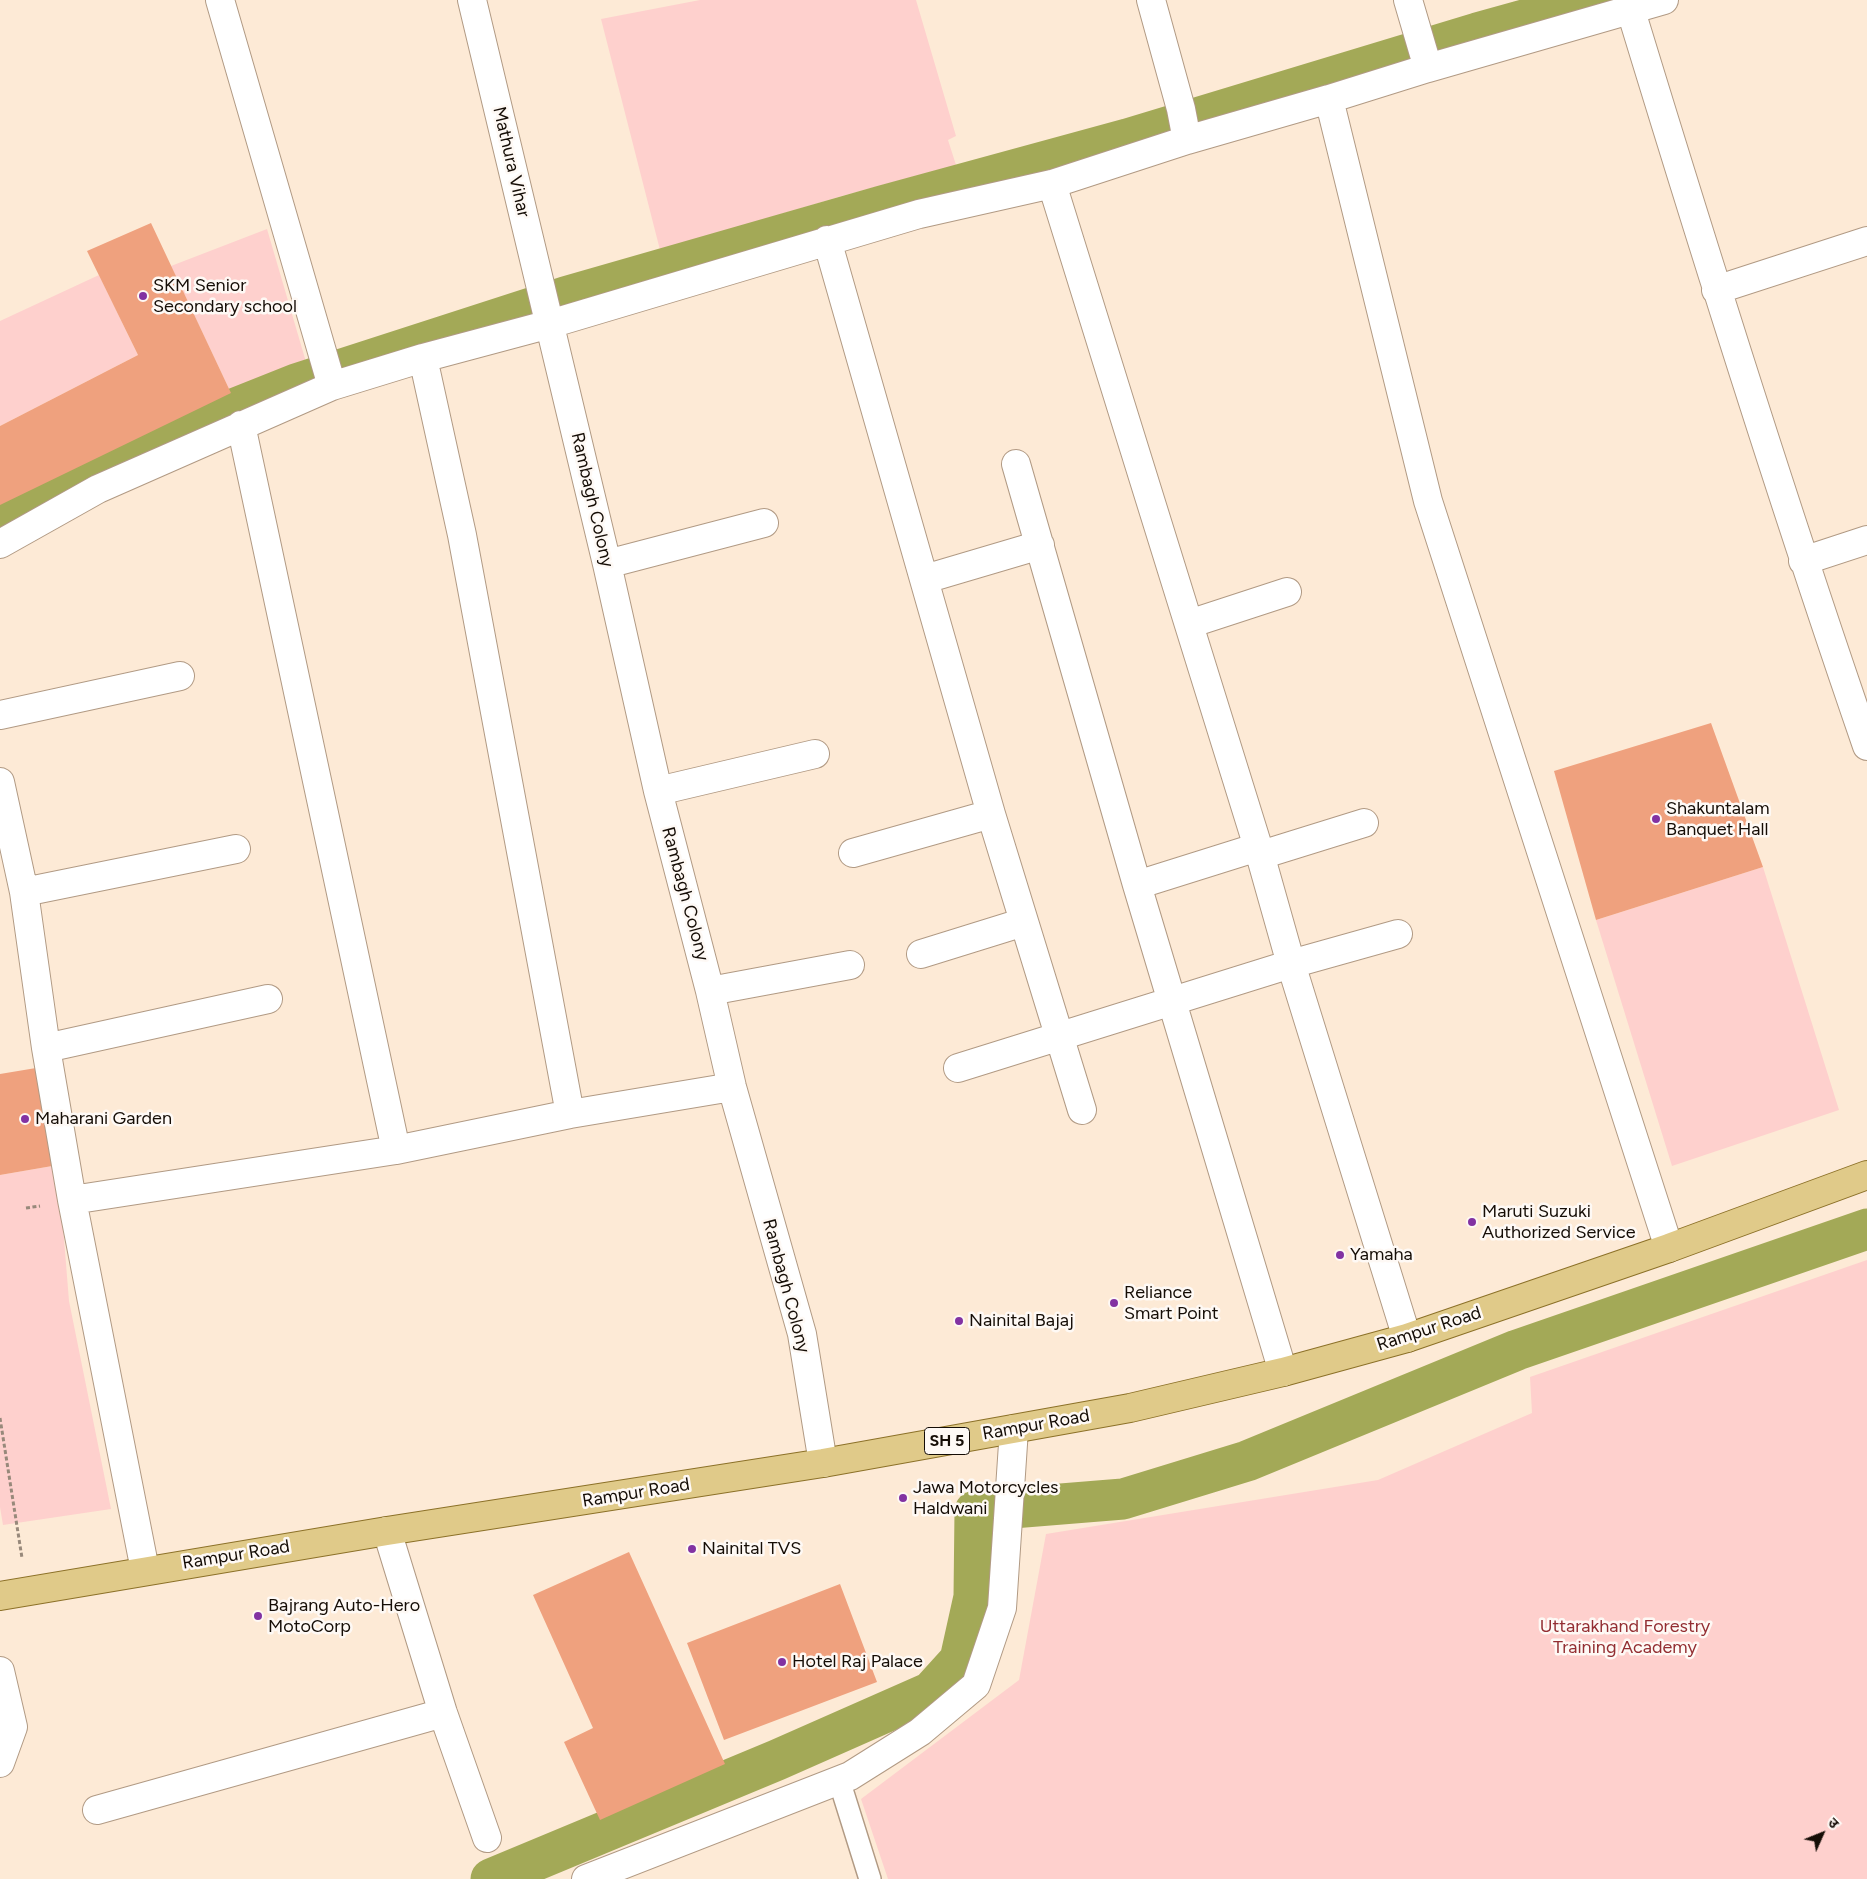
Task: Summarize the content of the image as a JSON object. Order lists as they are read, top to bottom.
{
  "streets": {
    "main road": ["Rampur Road", "SH 5"],
    "street": ["Mathura Vihar", "Rambagh Colony"]
  },
  "crossings": [
    ["Mathura Vihar", "Rambagh Colony"],
    ["Rambagh Colony", "Rampur Road"]
  ],
  "parks": ["Uttarakhand Forestry Training Academy"],
  "places": [
    "SKM Senior Secondary school",
    "Shakuntalam Banquet Hall",
    "Maharani Garden",
    "Maruti Suzuki Authorized Service",
    "Yamaha",
    "Reliance Smart Point",
    "Nainital Bajaj",
    "Jawa Motorcycles Haldwani",
    "Nainital TVS",
    "Bajrang Auto-Hero MotoCorp",
    "Hotel Raj Palace"
  ],
  "north": "top right"
}
